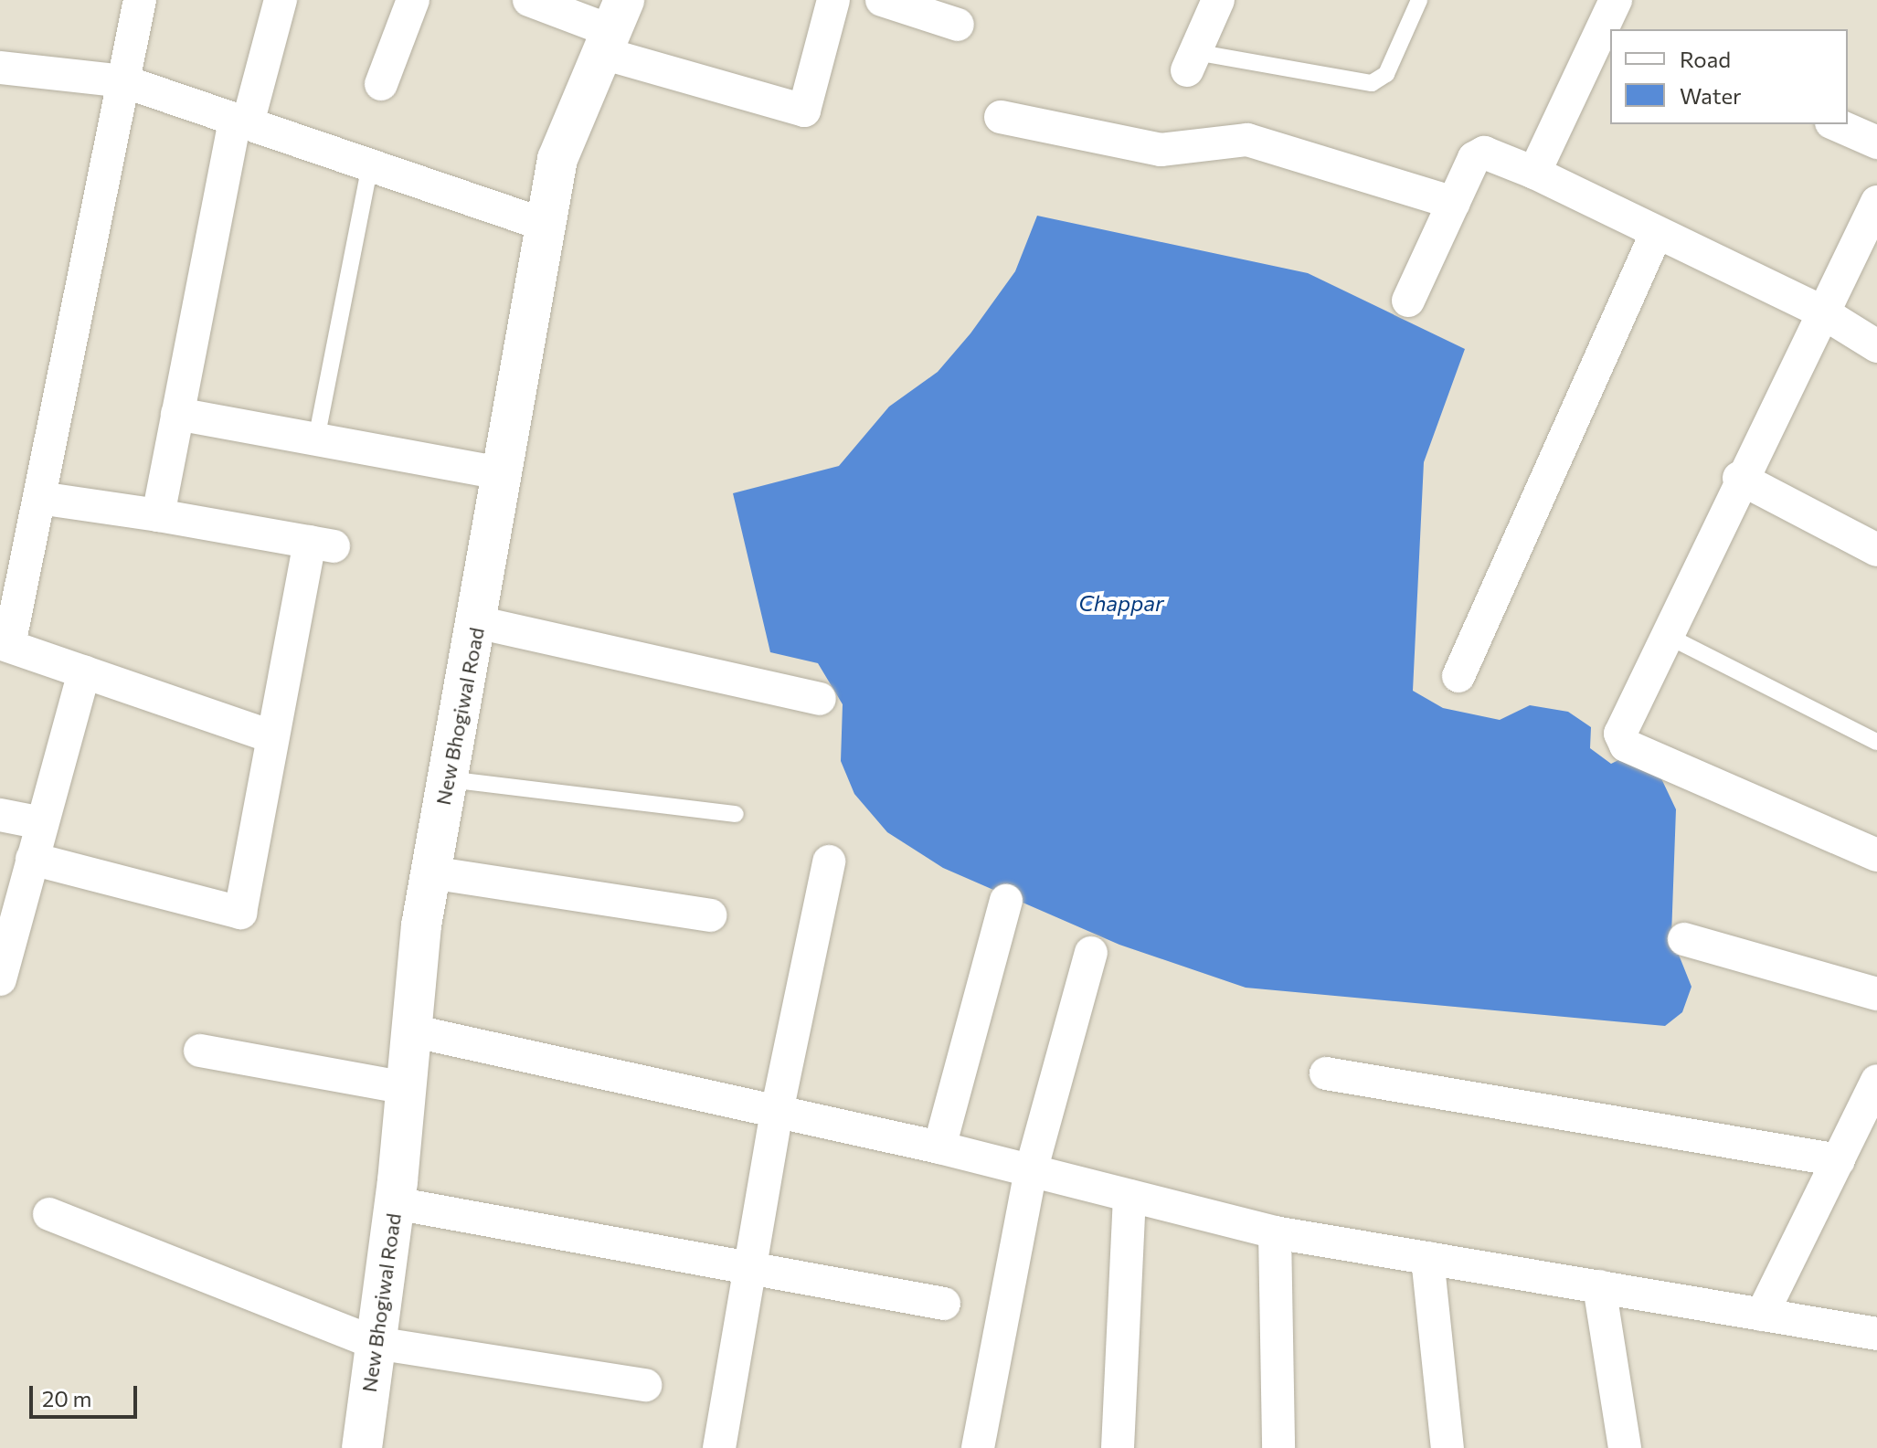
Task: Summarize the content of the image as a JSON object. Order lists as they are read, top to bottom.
{
  "streets": {
    "street": ["New Bhogiwal Road"]
  },
  "water": ["Chappar"],
  "legend": ["Road", "Water"],
  "scale_bar": "20 m"
}
